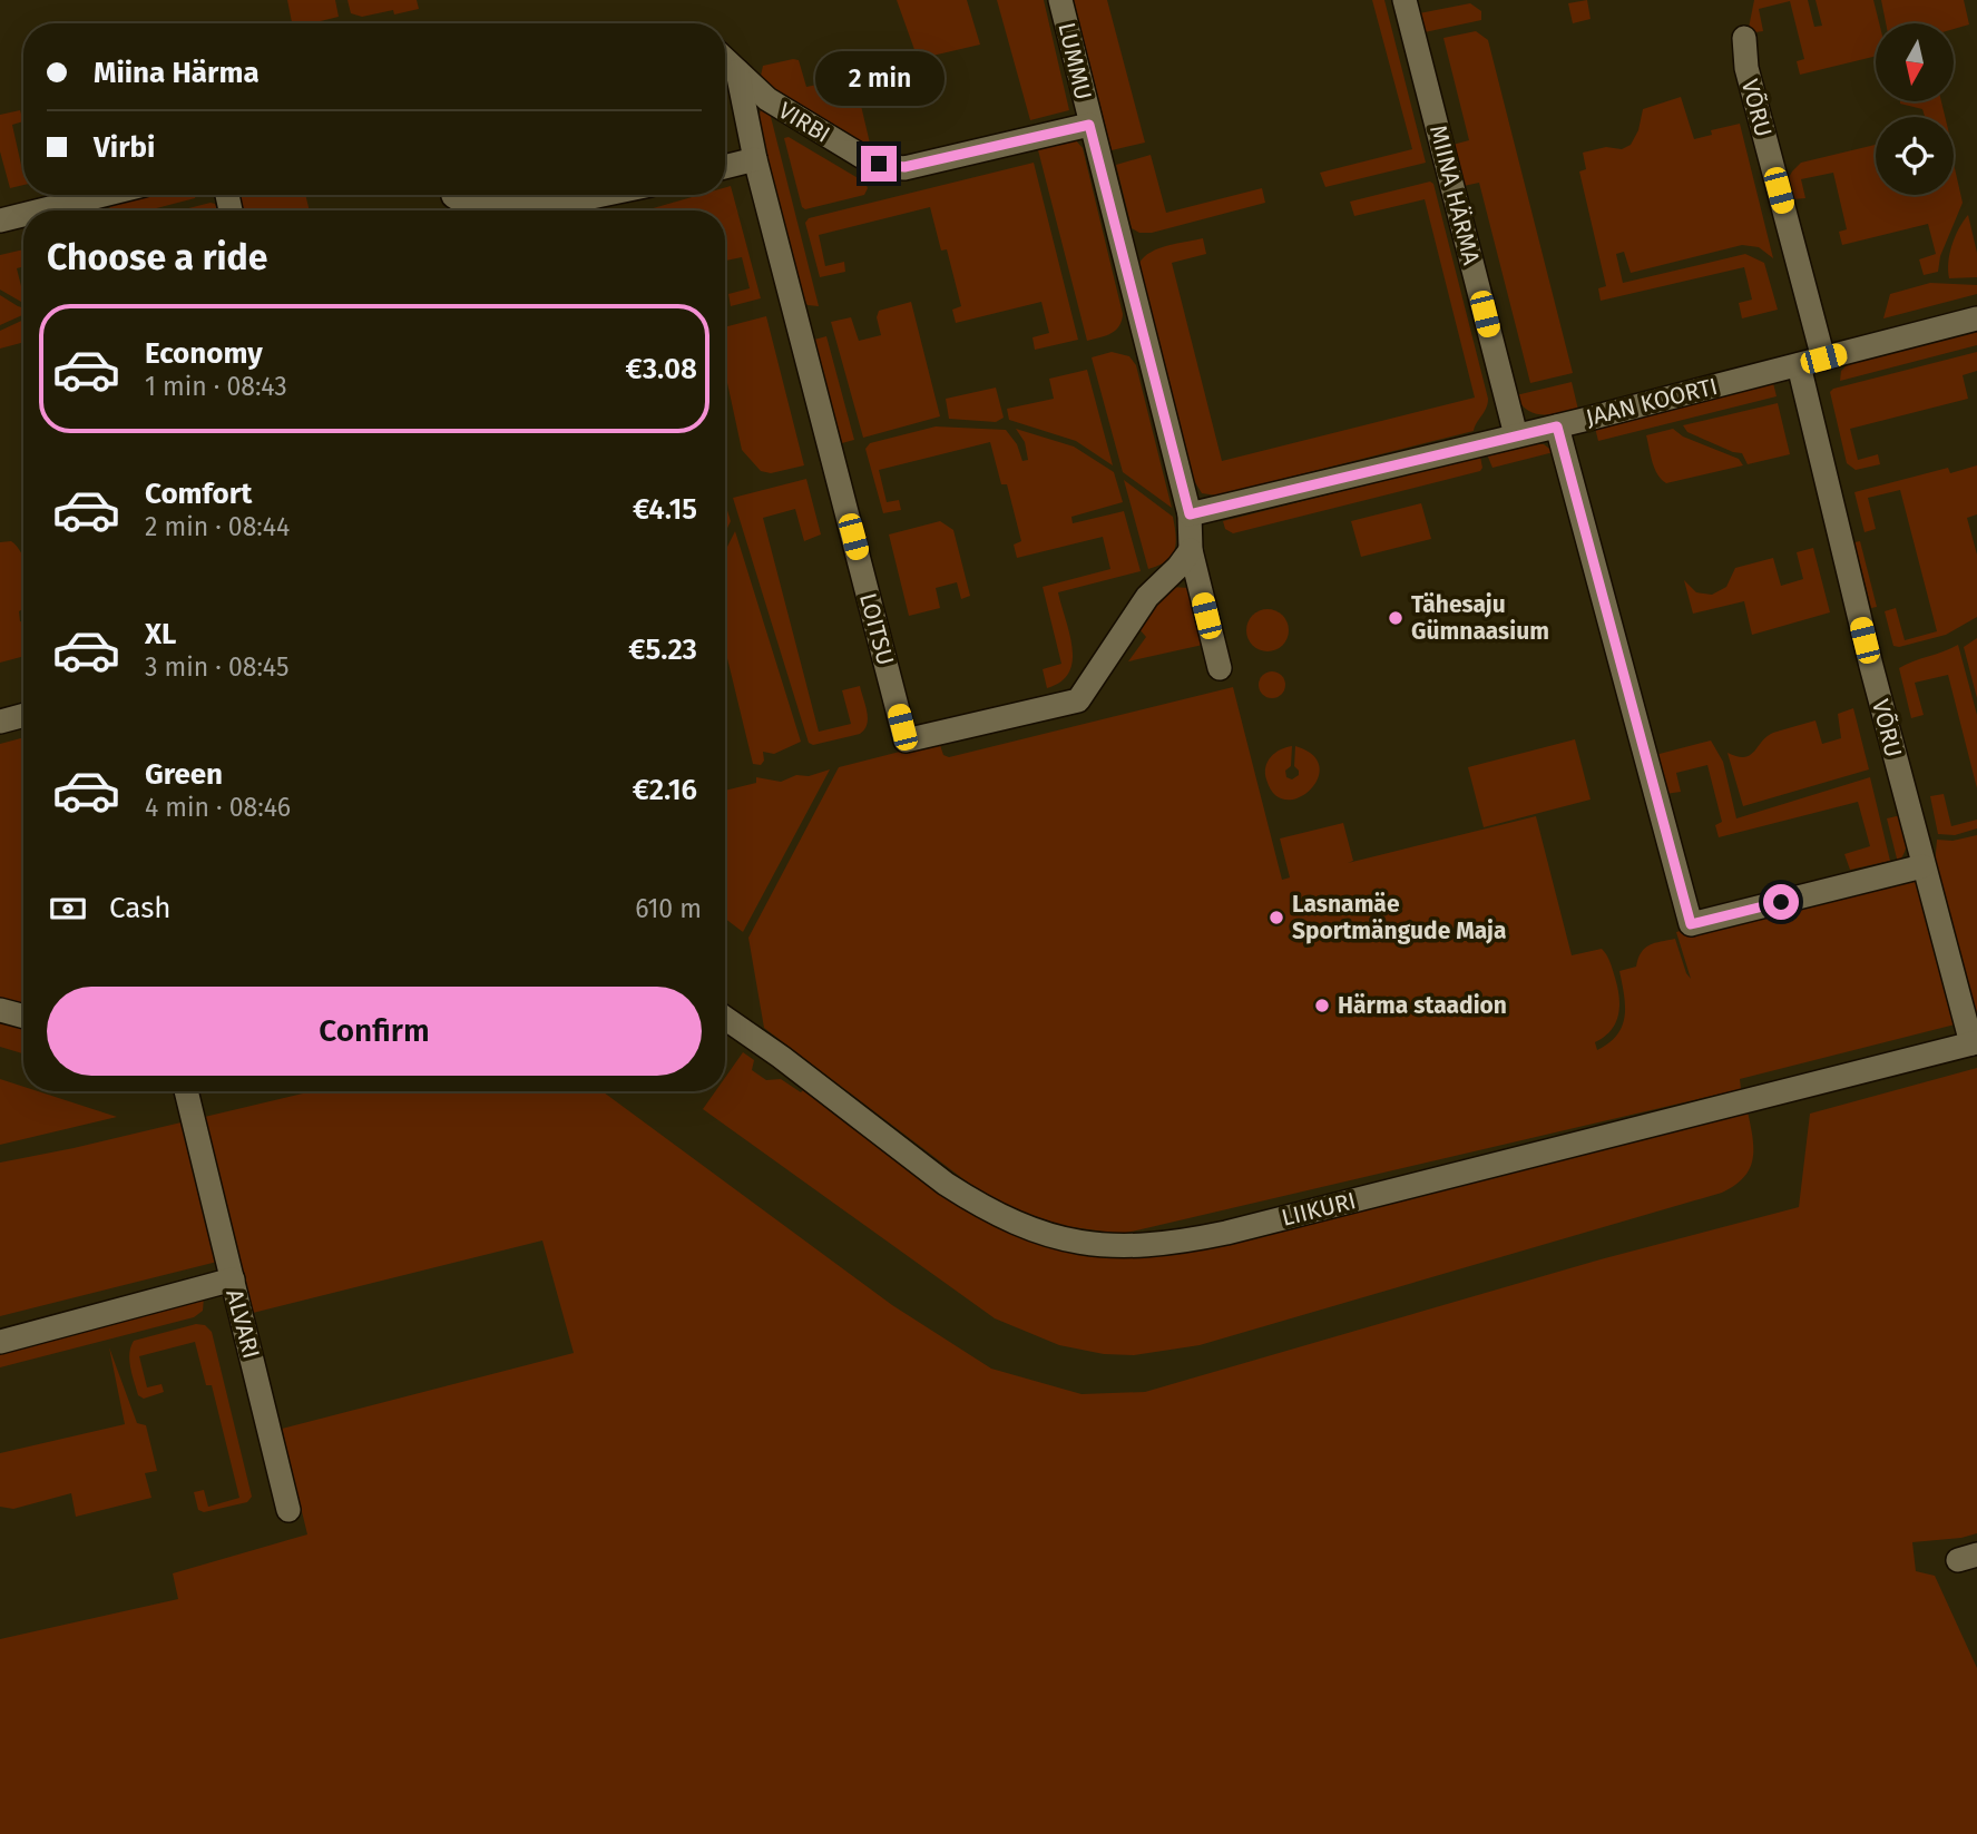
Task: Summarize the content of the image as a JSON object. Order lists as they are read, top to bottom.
{
  "streets": {
    "street": [
      "LUMMU",
      "VÕRU",
      "VIRBI",
      "MIINA HÄRMA",
      "JAAN KOORTI",
      "LOITSU",
      "LIIKURI",
      "ALVARI"
    ]
  },
  "crossings": [
    ["LUMMU", "VIRBI"],
    ["LUMMU", "JAAN KOORTI"],
    ["LUMMU", "LOITSU"],
    ["VÕRU", "JAAN KOORTI"],
    ["VÕRU", "LIIKURI"],
    ["VIRBI", "LOITSU"],
    ["MIINA HÄRMA", "JAAN KOORTI"]
  ],
  "places": ["Tähesaju Gümnaasium", "Lasnamäe Sportmängude Maja", "Härma staadion"],
  "north": "bottom",
  "page": {
    "banner": ["Miina Härma", "Virbi"],
    "bubble": "2 min",
    "heading": "Choose a ride",
    "list": [
      {
        "name": "Economy",
        "note": "1 min · 08:43",
        "value": "€3.08"
      },
      {
        "name": "Comfort",
        "note": "2 min · 08:44",
        "value": "€4.15"
      },
      {
        "name": "XL",
        "note": "3 min · 08:45",
        "value": "€5.23"
      },
      {
        "name": "Green",
        "note": "4 min · 08:46",
        "value": "€2.16"
      }
    ],
    "pay": ["Cash", "610 m"],
    "buttons": "Confirm"
  }
}
